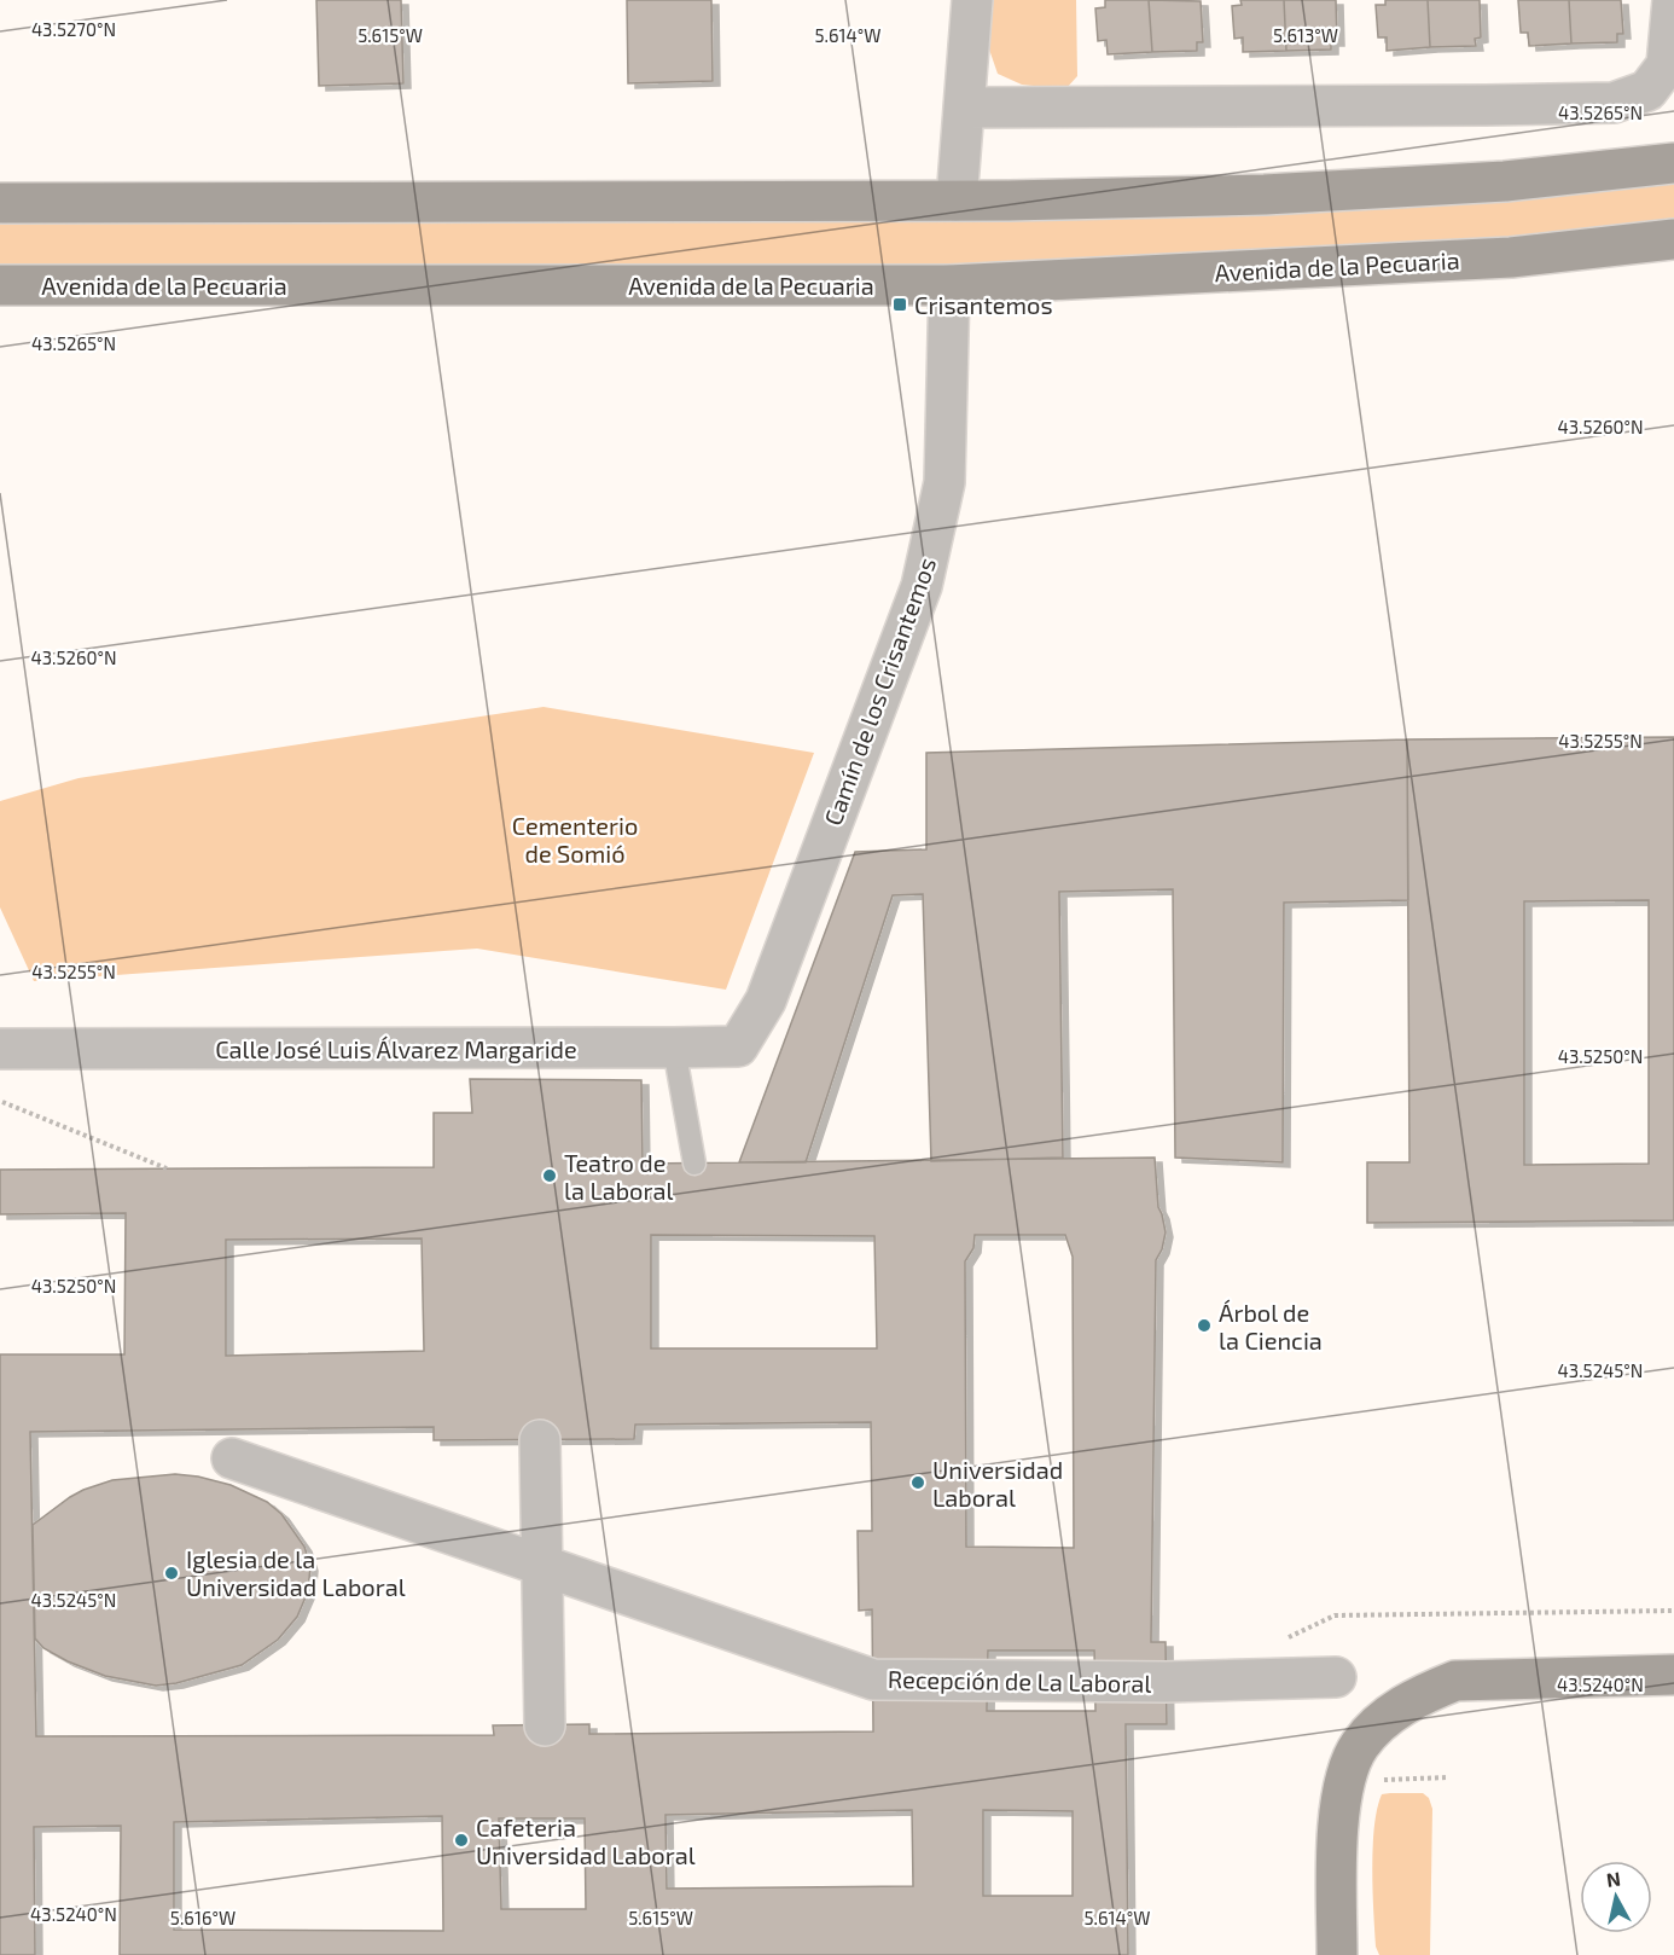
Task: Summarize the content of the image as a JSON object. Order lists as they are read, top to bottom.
{
  "streets": {
    "street": [
      "Avenida de la Pecuaria",
      "Camín de los Crisantemos",
      "Calle José Luis Álvarez Margaride",
      "Recepción de La Laboral"
    ]
  },
  "crossings": [
    ["Avenida de la Pecuaria", "Camín de los Crisantemos"],
    ["Camín de los Crisantemos", "Calle José Luis Álvarez Margaride"]
  ],
  "parks": ["Cementerio de Somió"],
  "places": {
    "transit": ["Crisantemos"],
    "other": [
      "Teatro de la Laboral",
      "Árbol de la Ciencia",
      "Universidad Laboral",
      "Iglesia de la Universidad Laboral",
      "Cafeteria Universidad Laboral"
    ]
  },
  "north": "top",
  "coordinates": [
    "43.5270°N",
    "5.615°W",
    "5.614°W",
    "5.613°W",
    "43.5265°N",
    "43.5260°N",
    "43.5255°N",
    "43.5250°N",
    "43.5245°N",
    "43.5240°N",
    "5.616°W"
  ]
}
